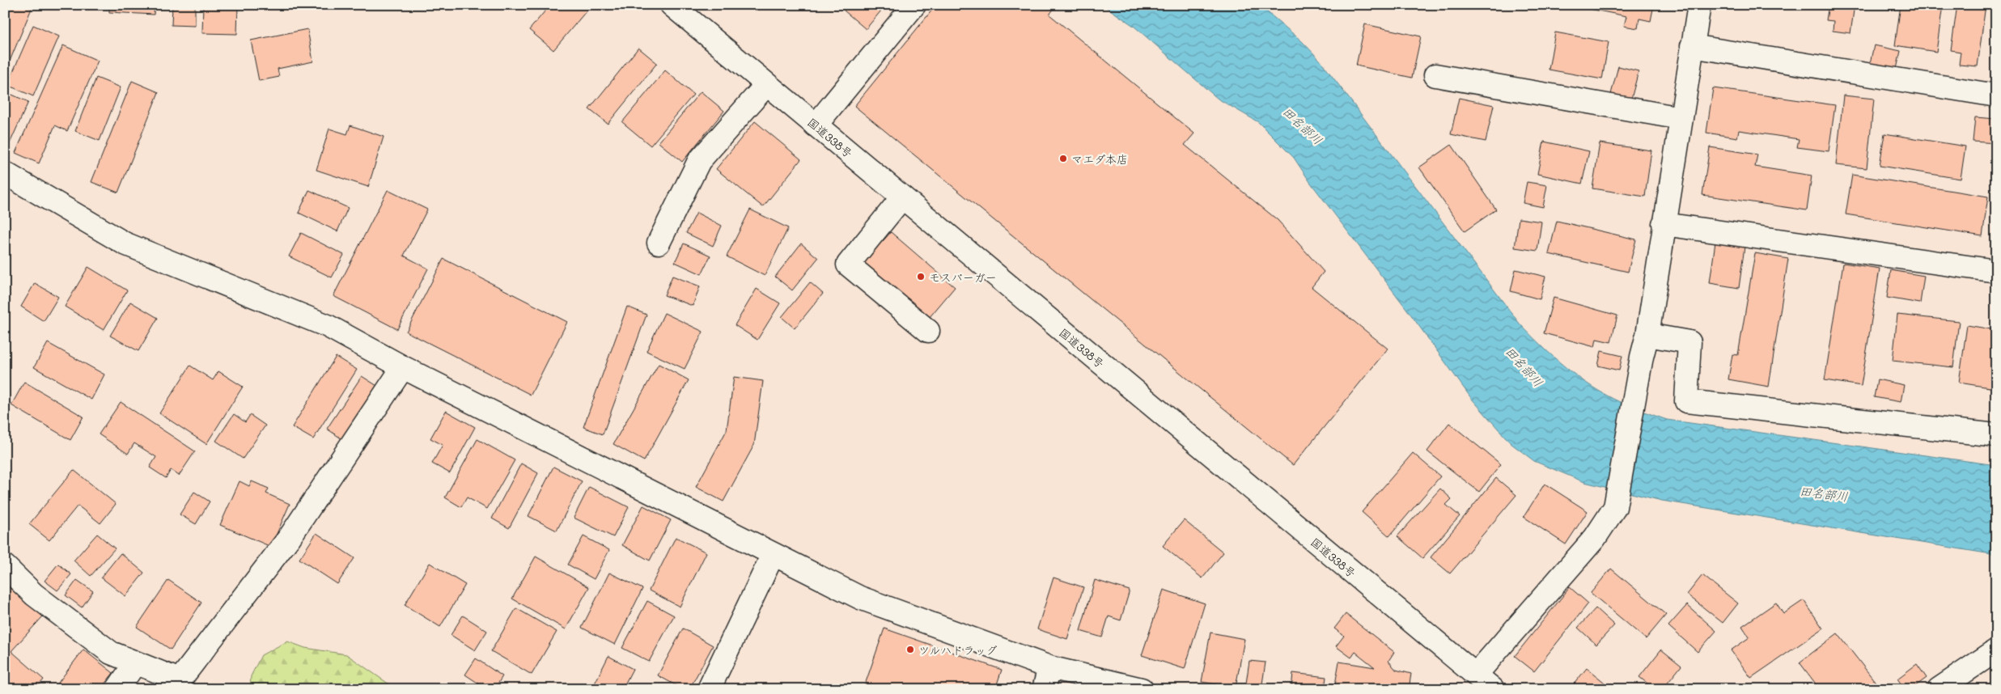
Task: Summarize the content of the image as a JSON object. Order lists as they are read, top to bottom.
{
  "streets": {
    "main road": ["国道338号"]
  },
  "water": ["田名部川"],
  "places": ["マエダ本店", "モスバーガー", "ツルハドラッグ"]
}
